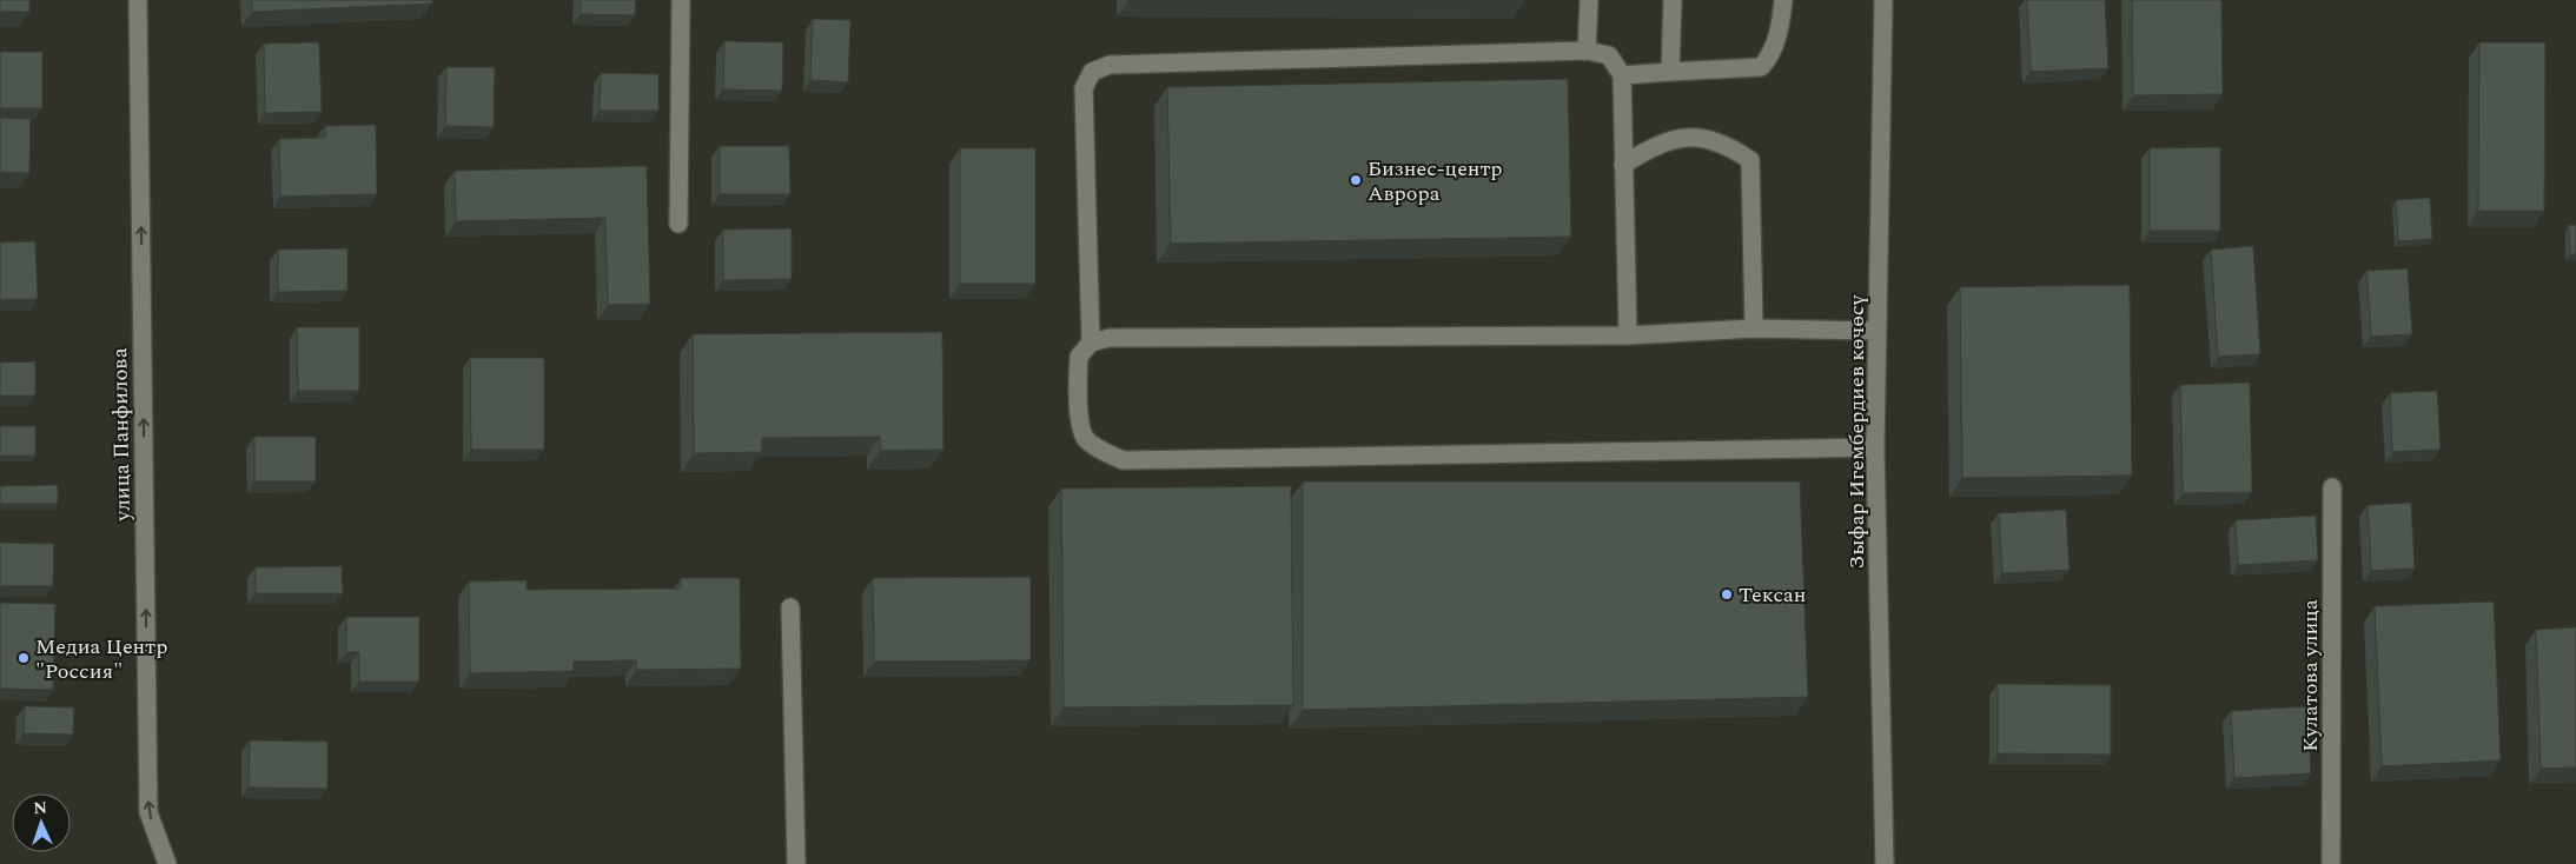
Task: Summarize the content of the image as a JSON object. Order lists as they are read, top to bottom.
{
  "streets": {
    "street": ["Зыфар Игембердиев көчөсү", "улица Панфилова", "Кулатова улица"]
  },
  "one_way": ["улица Панфилова"],
  "places": ["Бизнес-центр Аврора", "Тексан", "Медиа Центр \"Россия\""],
  "north": "top"
}
